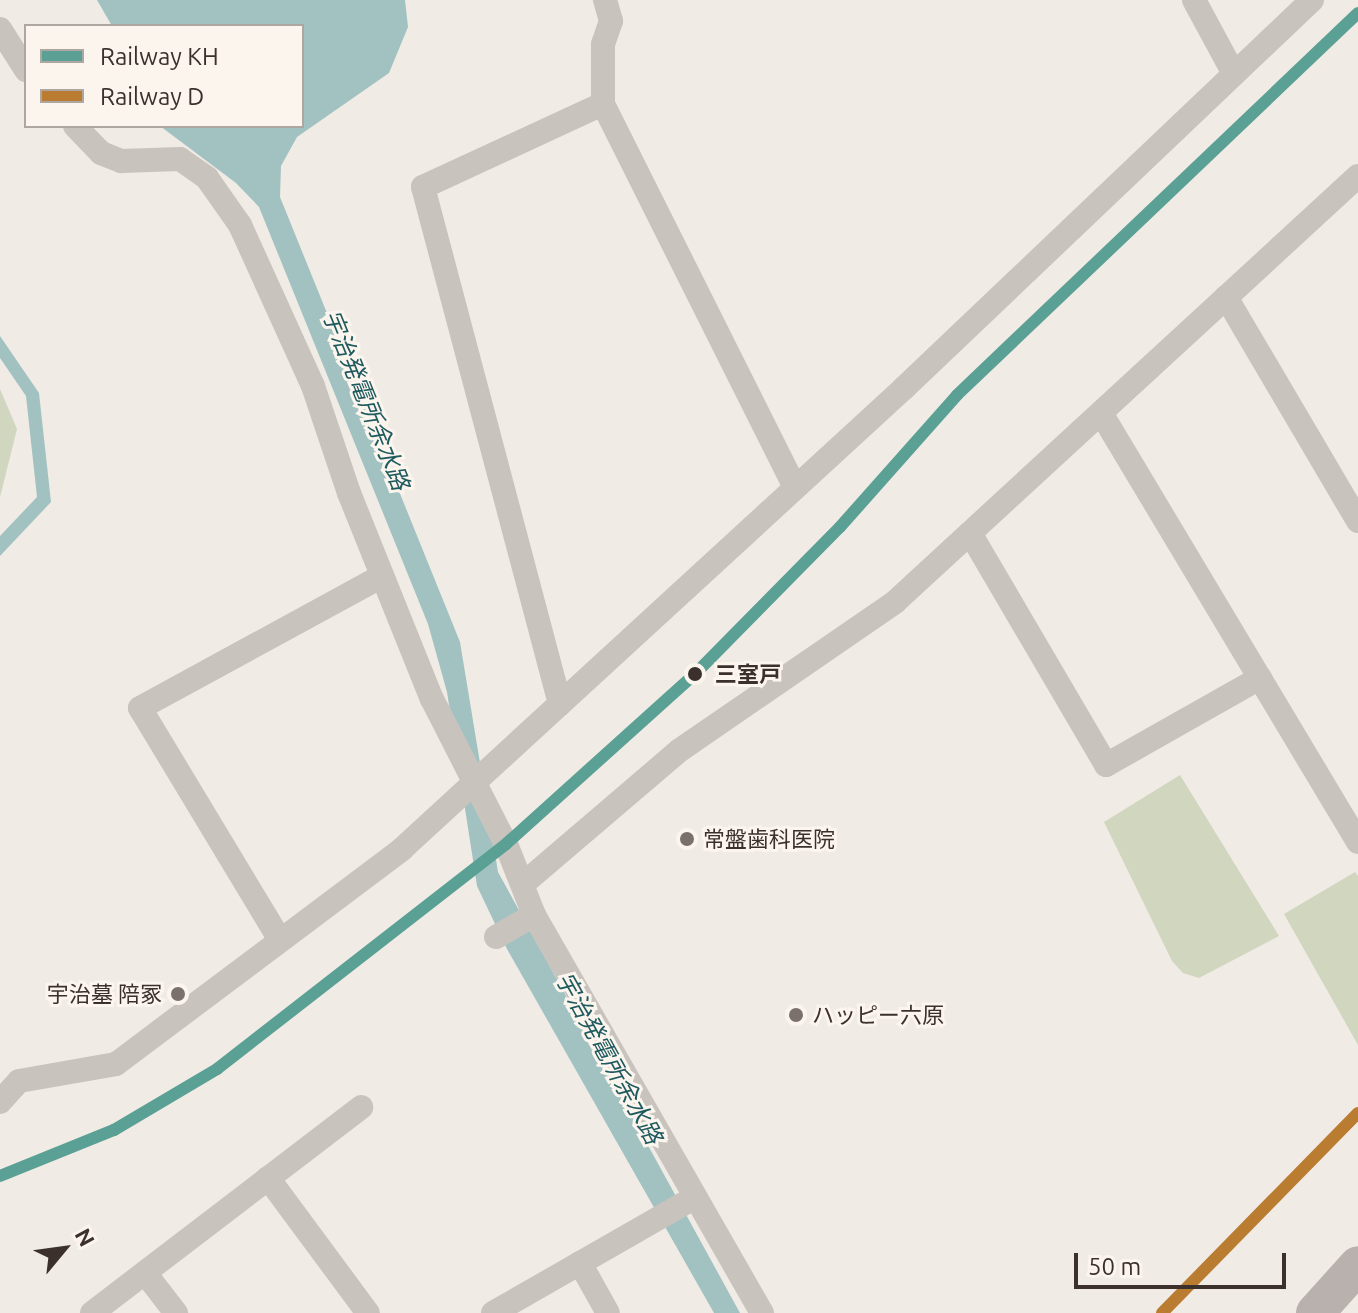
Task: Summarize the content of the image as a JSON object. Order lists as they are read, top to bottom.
{
  "water": ["宇治発電所余水路"],
  "places": [
    "三室戸",
    "常盤歯科医院",
    "宇治墓 陪冢",
    "ハッピー六原"
  ],
  "lines": ["rail line KH", "rail line D"],
  "legend": ["Railway KH", "Railway D"],
  "scale_bar": "50 m",
  "north": "top right"
}
